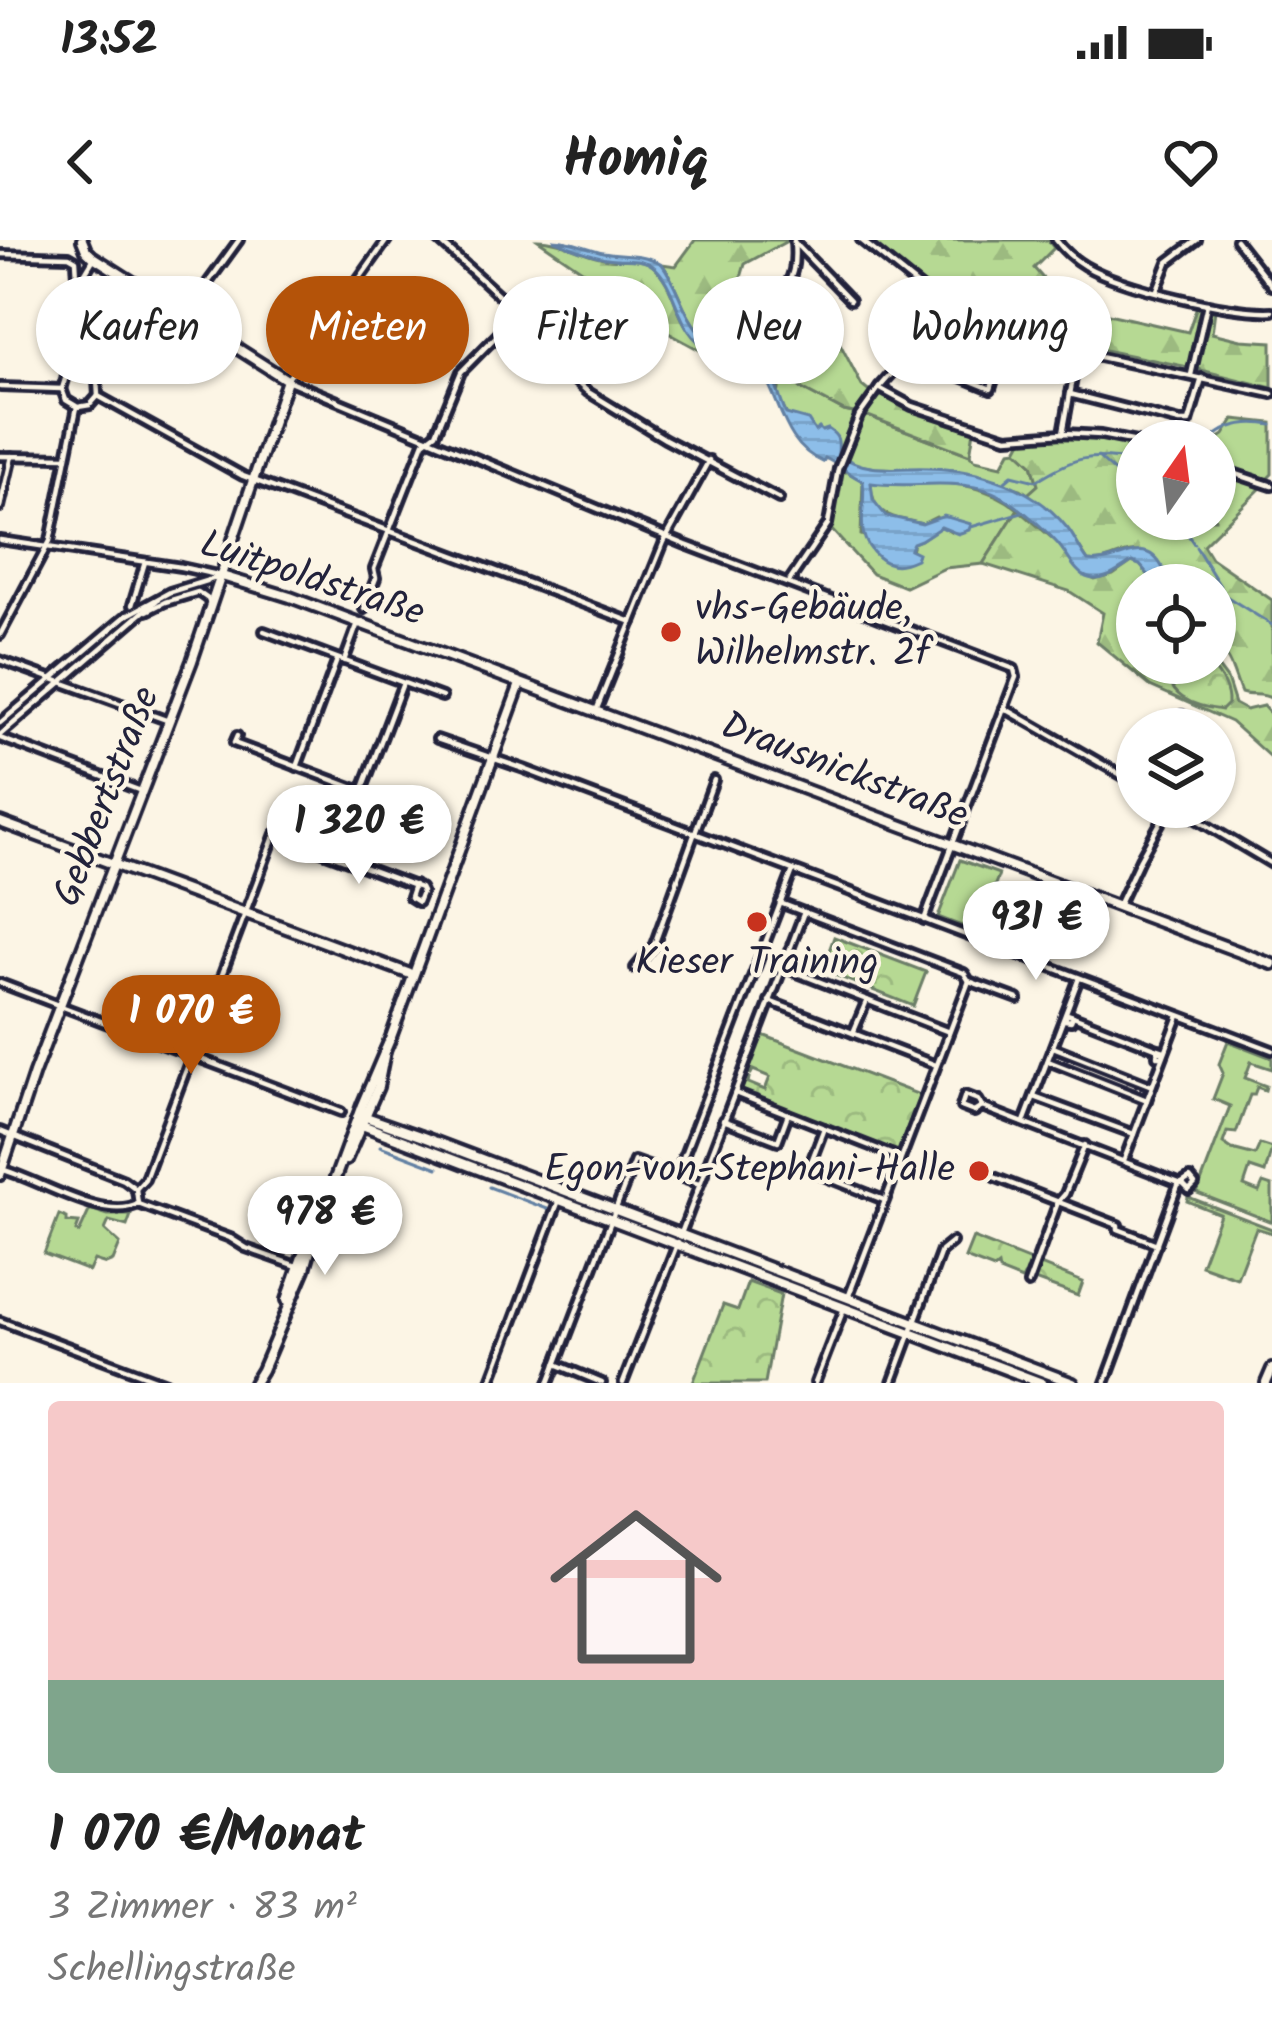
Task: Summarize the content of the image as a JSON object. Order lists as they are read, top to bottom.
{
  "streets": {
    "street": ["Luitpoldstraße", "Drausnickstraße", "Gebbertstraße"]
  },
  "crossings": [
    ["Luitpoldstraße", "Drausnickstraße"],
    ["Luitpoldstraße", "Gebbertstraße"]
  ],
  "places": ["vhs-Gebäude, Wilhelmstr. 2f", "Kieser Training", "Egon-von-Stephani-Halle"],
  "north": "top",
  "page": {
    "status": "13:52",
    "header": "Homiq",
    "chip": [
      "Kaufen",
      "Mieten",
      "Filter",
      "Neu",
      "Wohnung"
    ],
    "price": [
      "1 320 €",
      "931 €",
      "1 070 €",
      "978 €"
    ],
    "list": [
      {
        "name": "1 070 €/Monat",
        "note": "3 Zimmer · 83 m² · Schellingstraße"
      }
    ]
  }
}
